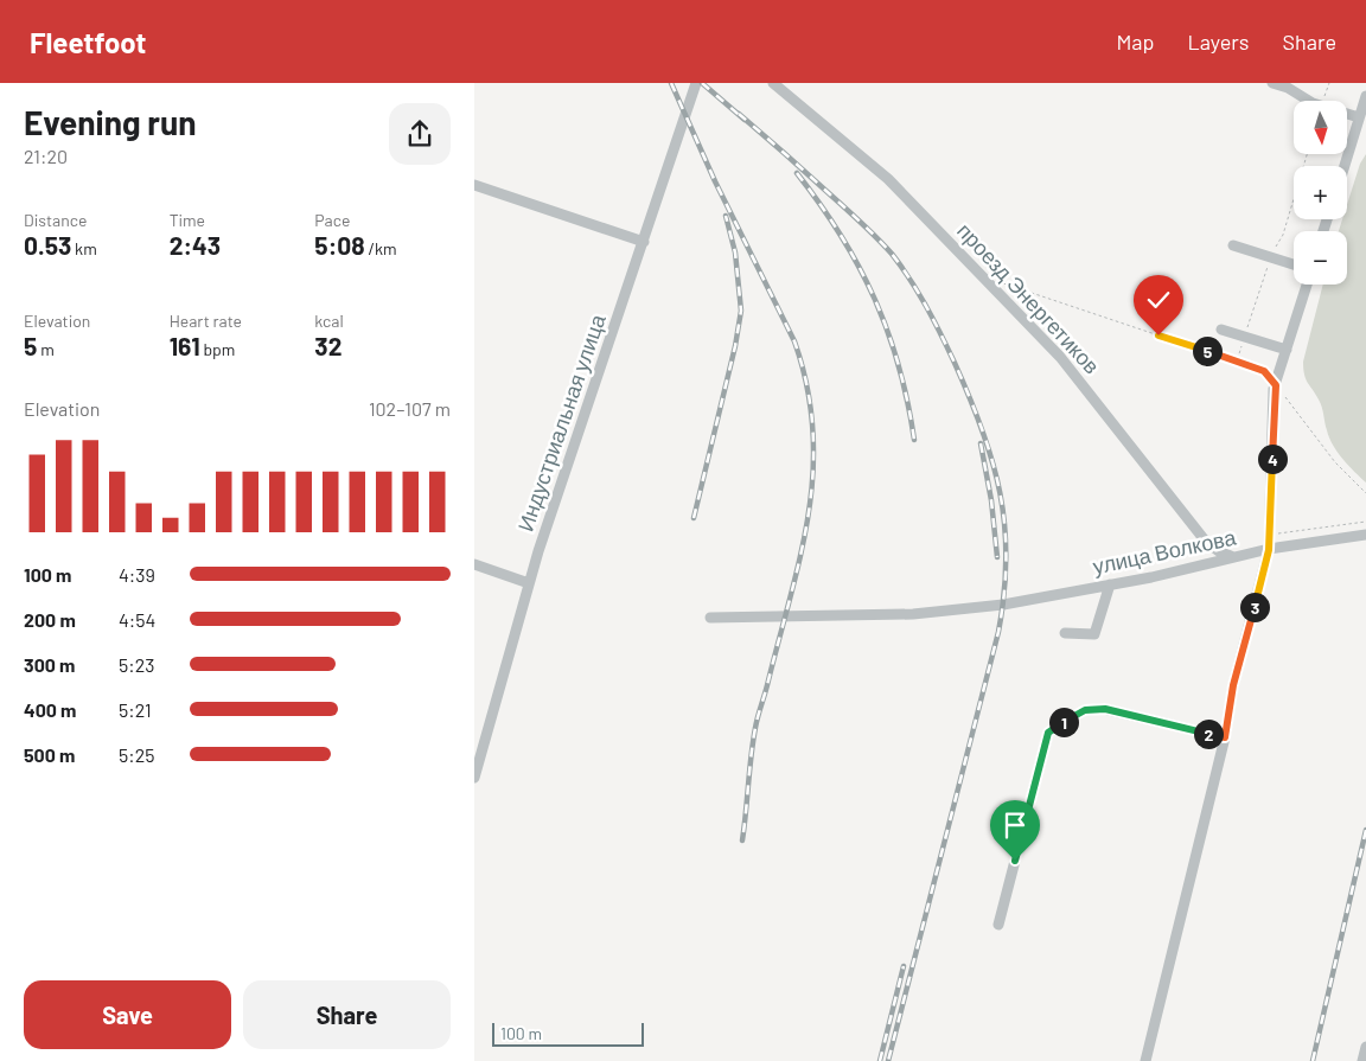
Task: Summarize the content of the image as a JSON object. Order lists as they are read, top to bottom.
{
  "streets": {
    "street": ["проезд Энергетиков", "Индустриальная улица", "улица Волкова"]
  },
  "crossings": [
    ["проезд Энергетиков", "улица Волкова"]
  ],
  "scale_bar": "100 m",
  "north": "bottom",
  "page": {
    "header": "Fleetfoot",
    "nav": ["Map", "Layers", "Share"],
    "heading": ["Evening run", "21:20"],
    "map_buttons": ["+", "−"],
    "stats": [
      ["Distance", "0.53 km"],
      ["Time", "2:43"],
      ["Pace", "5:08 /km"],
      ["Elevation", "5 m"],
      ["Heart rate", "161 bpm"],
      ["kcal", "32"]
    ],
    "pins": [
      "5",
      "4",
      "3",
      "1",
      "2"
    ],
    "chart": ["Elevation", "102–107 m"],
    "list": [
      {
        "name": "100 m",
        "note": "4:39"
      },
      {
        "name": "200 m",
        "note": "4:54"
      },
      {
        "name": "300 m",
        "note": "5:23"
      },
      {
        "name": "400 m",
        "note": "5:21"
      },
      {
        "name": "500 m",
        "note": "5:25"
      }
    ],
    "buttons": ["Save", "Share"],
    "scale": "100 m"
  }
}
